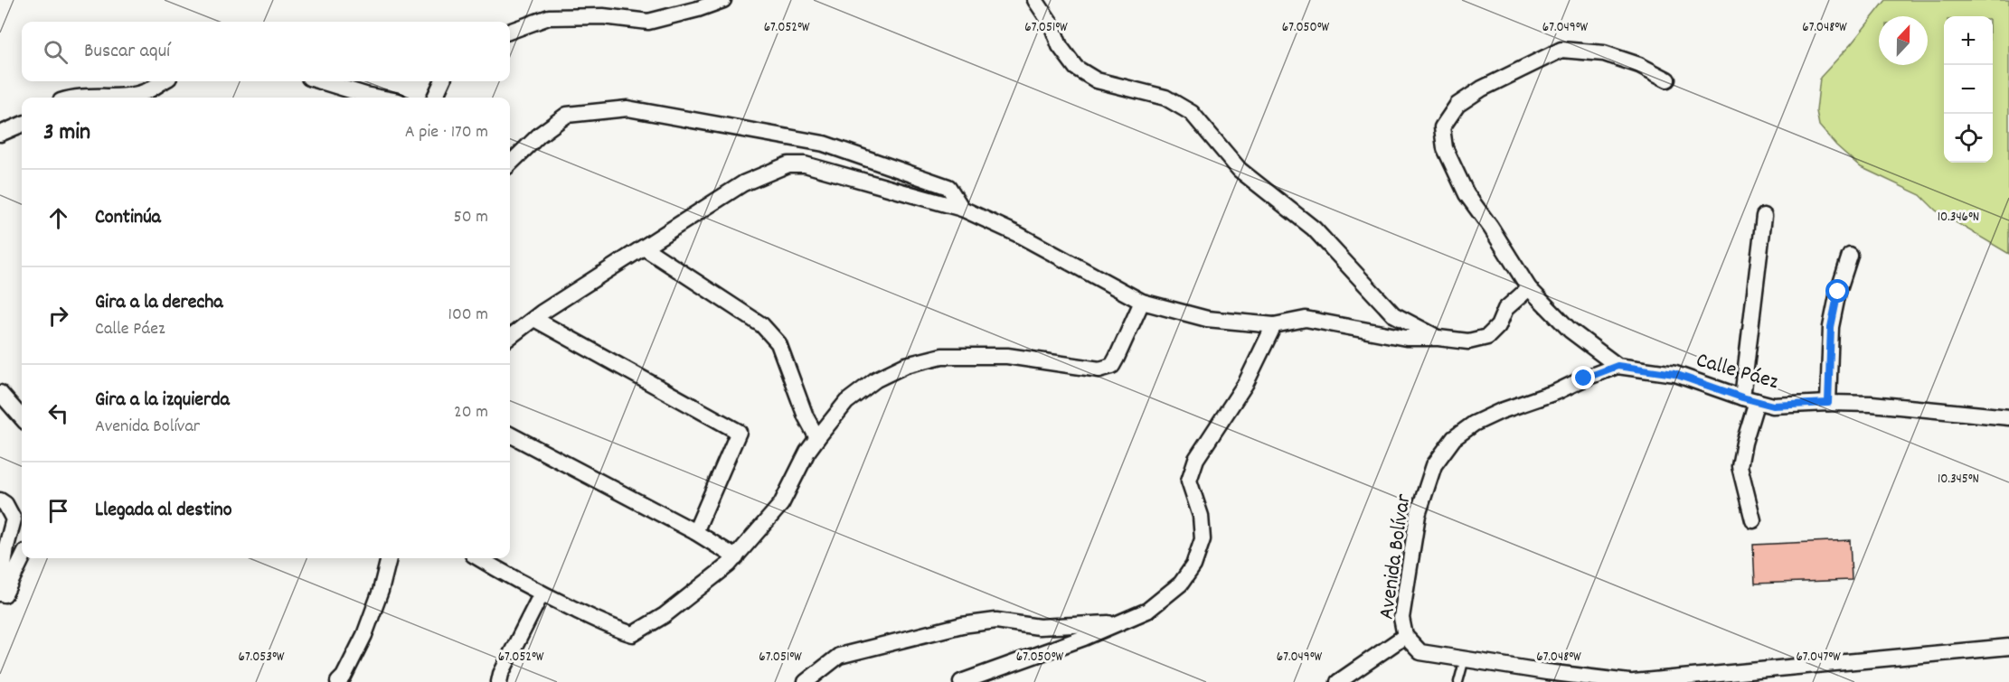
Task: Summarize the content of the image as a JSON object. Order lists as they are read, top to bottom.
{
  "streets": {
    "street": ["Calle Páez", "Avenida Bolívar"]
  },
  "crossings": [
    ["Calle Páez", "Avenida Bolívar"]
  ],
  "north": "top",
  "page": {
    "map_buttons": ["+", "−"],
    "search": "Buscar aquí",
    "heading": ["3 min", "A pie · 170 m"],
    "list": [
      ["Continúa", "50 m"],
      ["Gira a la derecha", "Calle Páez", "100 m"],
      ["Gira a la izquierda", "Avenida Bolívar", "20 m"],
      "Llegada al destino"
    ]
  },
  "coordinates": [
    "67.051°W",
    "67.048°W",
    "67.052°W",
    "67.050°W",
    "67.049°W",
    "10.346°N",
    "10.345°N",
    "67.053°W",
    "67.047°W"
  ]
}
